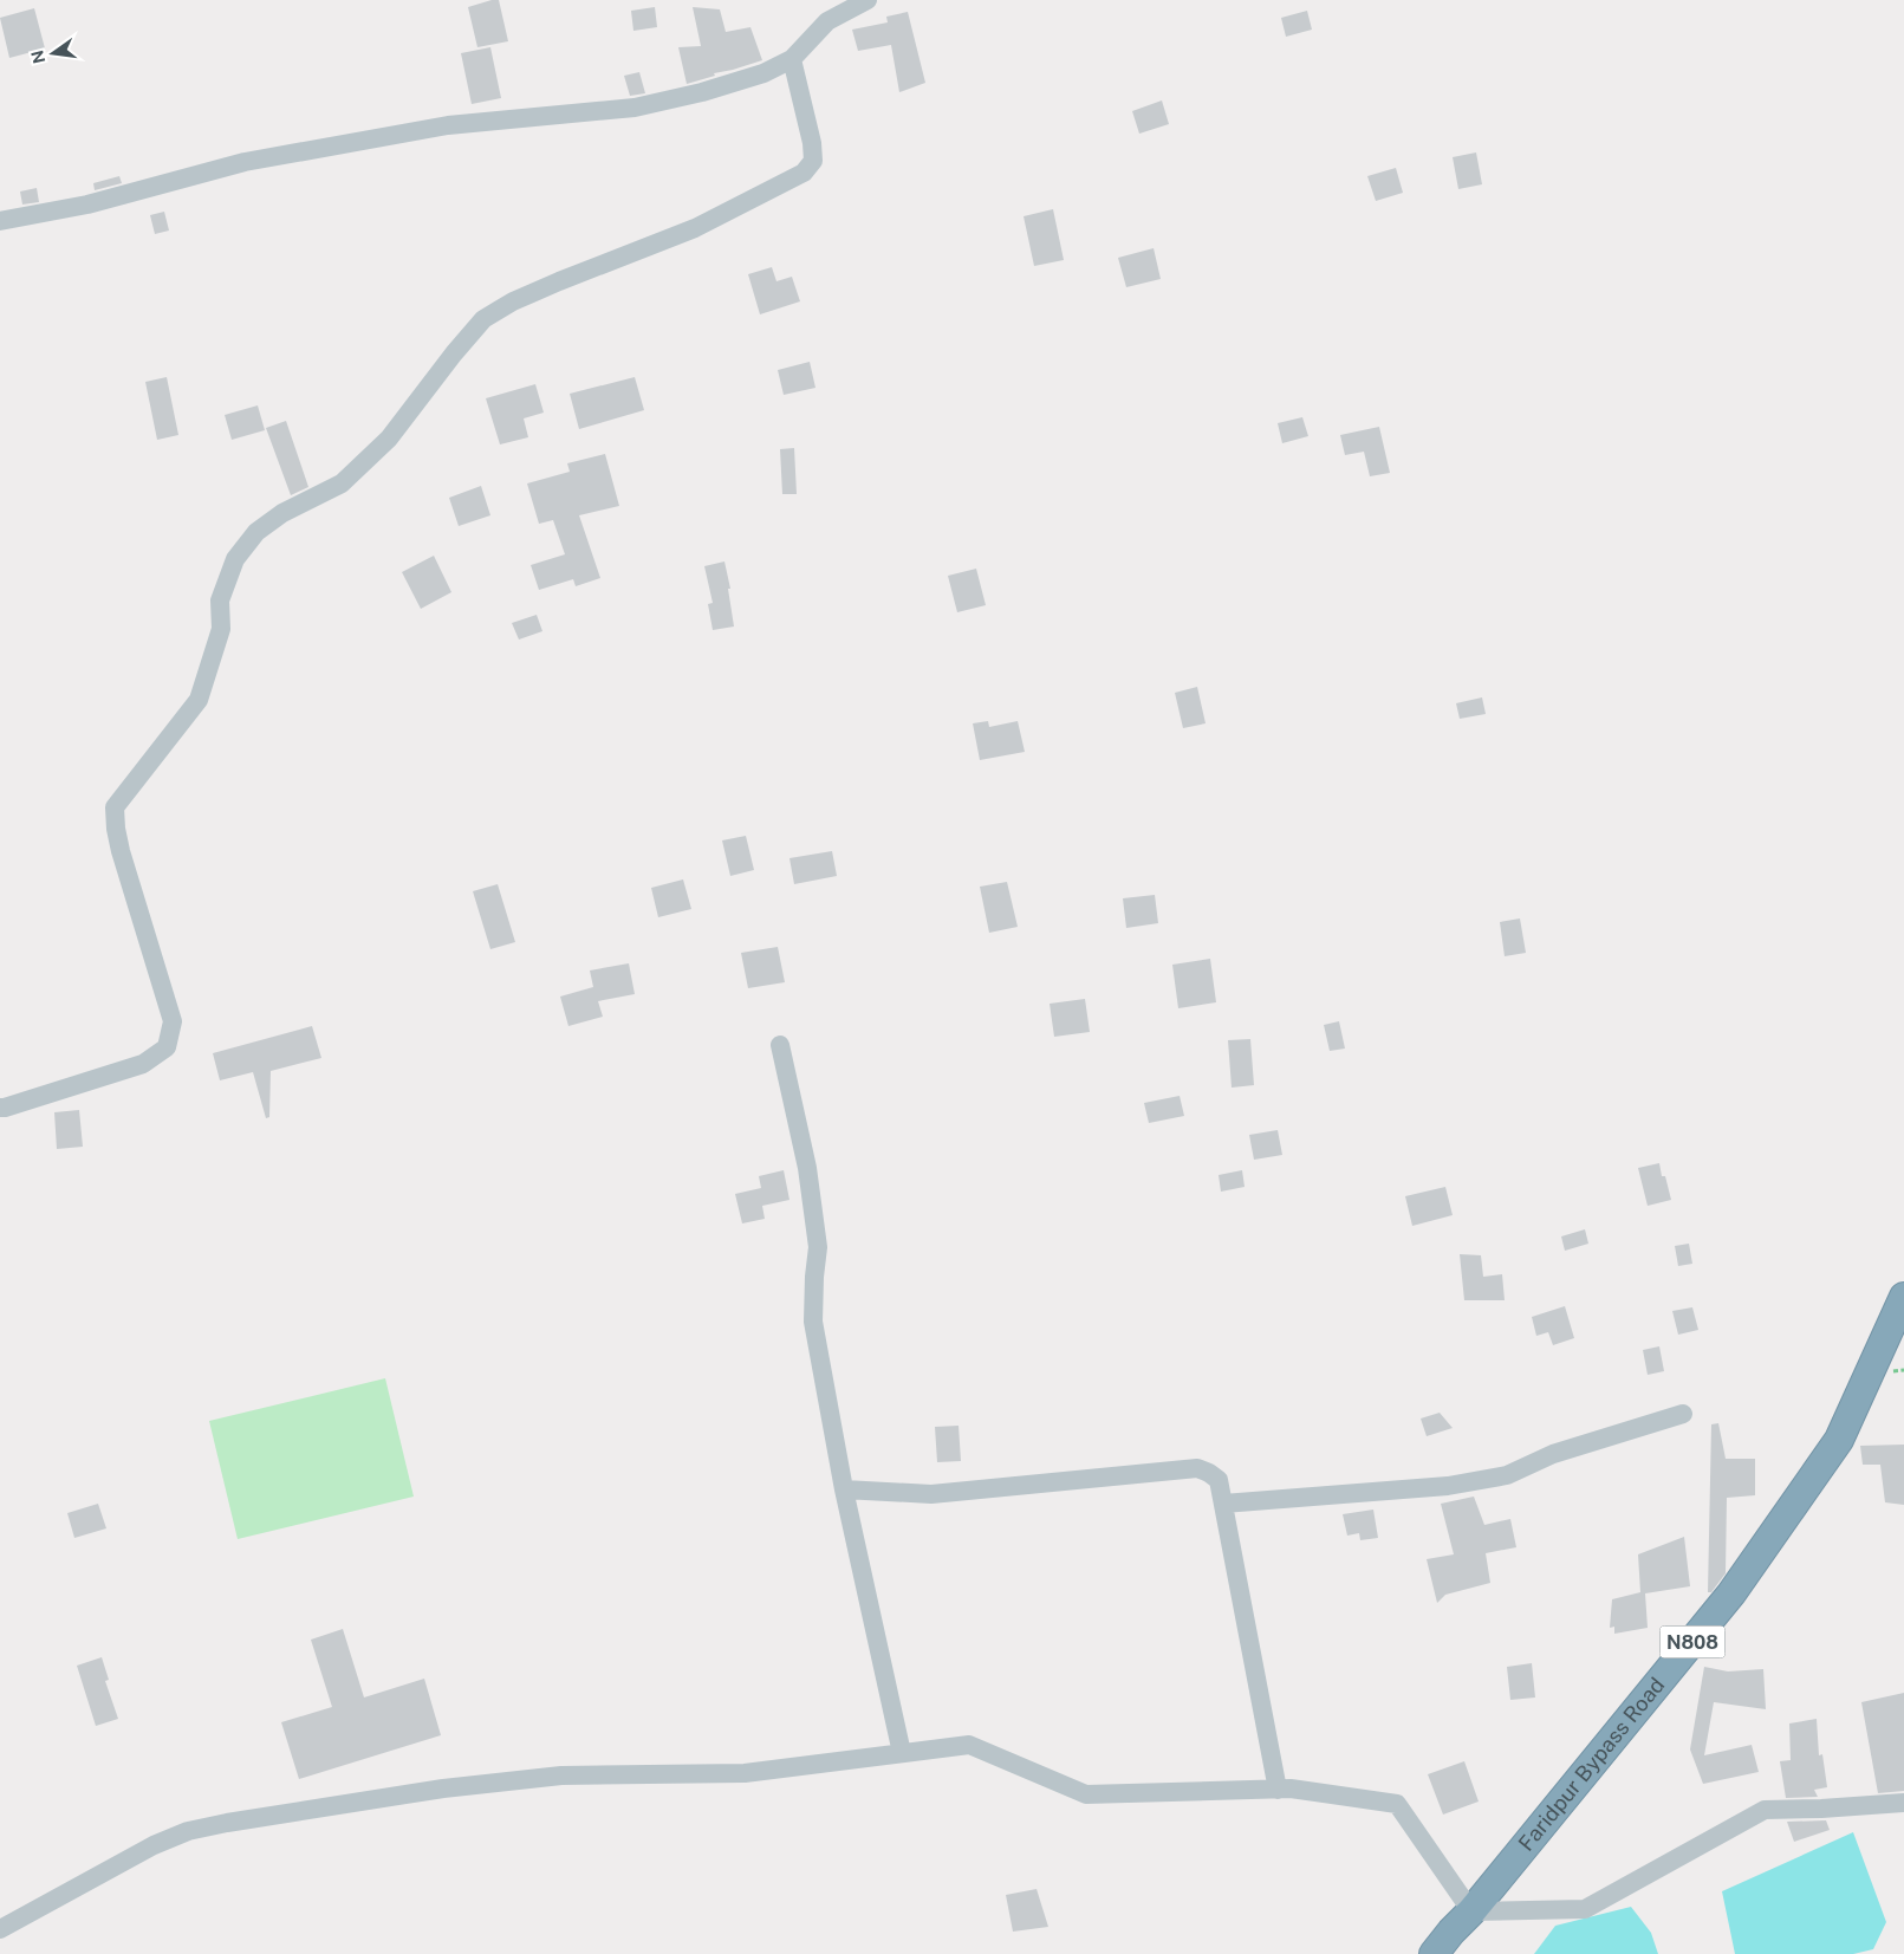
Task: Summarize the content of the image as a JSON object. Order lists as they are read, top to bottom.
{
  "streets": {
    "highway": ["N808", "Faridpur Bypass Road"]
  },
  "north": "left"
}
